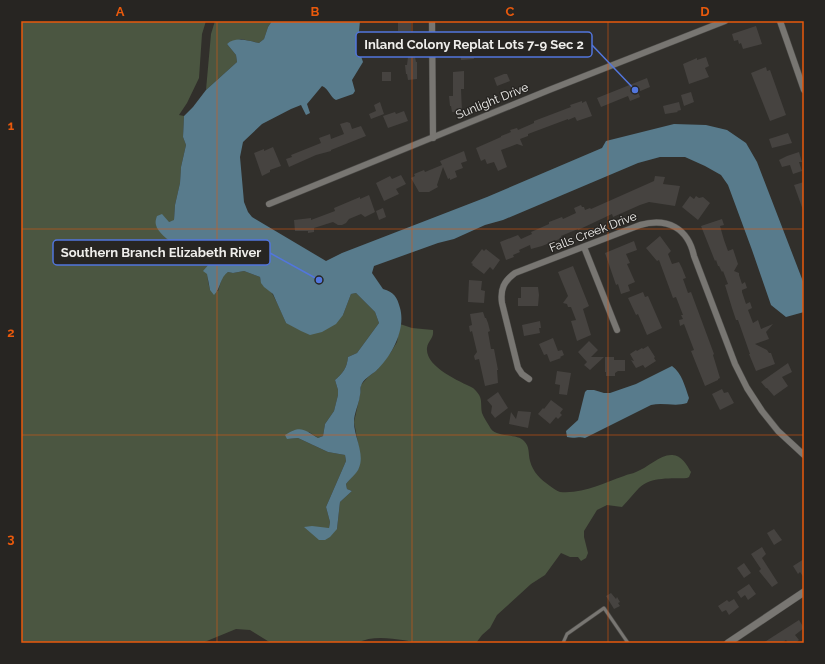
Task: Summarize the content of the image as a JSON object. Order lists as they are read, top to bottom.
{
  "streets": {
    "street": ["Sunlight Drive", "Falls Creek Drive"]
  },
  "places": ["Inland Colony Replat Lots 7-9 Sec 2", "Southern Branch Elizabeth River"],
  "grid": {
    "columns": [
      "A",
      "B",
      "C",
      "D"
    ],
    "rows": ["1", "2", "3"]
  }
}
